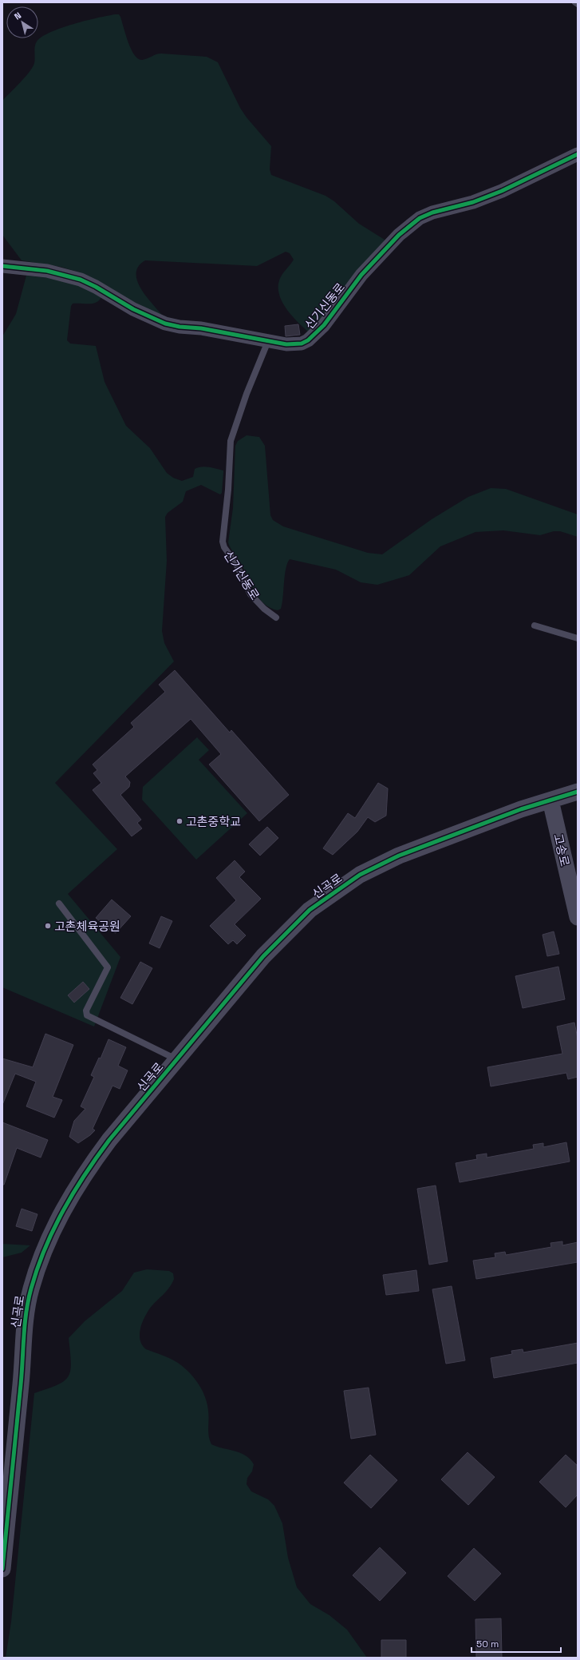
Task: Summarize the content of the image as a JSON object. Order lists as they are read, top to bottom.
{
  "streets": {
    "street": ["신기신동로", "고송로", "신곡로"]
  },
  "crossings": [
    ["고송로", "신곡로"]
  ],
  "places": ["고촌중학교", "고촌체육공원"],
  "scale_bar": "50 m",
  "north": "top left"
}
